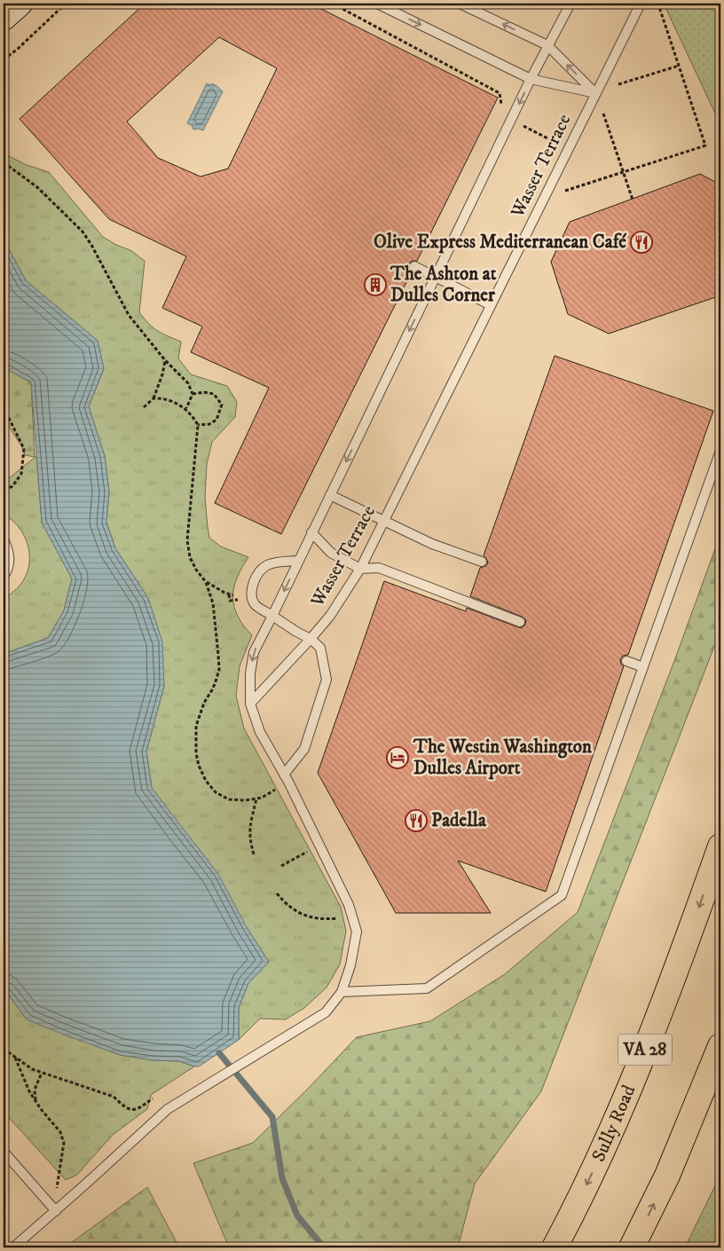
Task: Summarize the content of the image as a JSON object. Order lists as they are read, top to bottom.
{
  "streets": {
    "highway": ["VA 28", "Sully Road"],
    "lane": ["Wasser Terrace"]
  },
  "places": {
    "restaurant": ["Olive Express Mediterranean Café", "Padella"],
    "building": ["The Ashton at Dulles Corner"],
    "hotel": ["The Westin Washington Dulles Airport"]
  }
}
